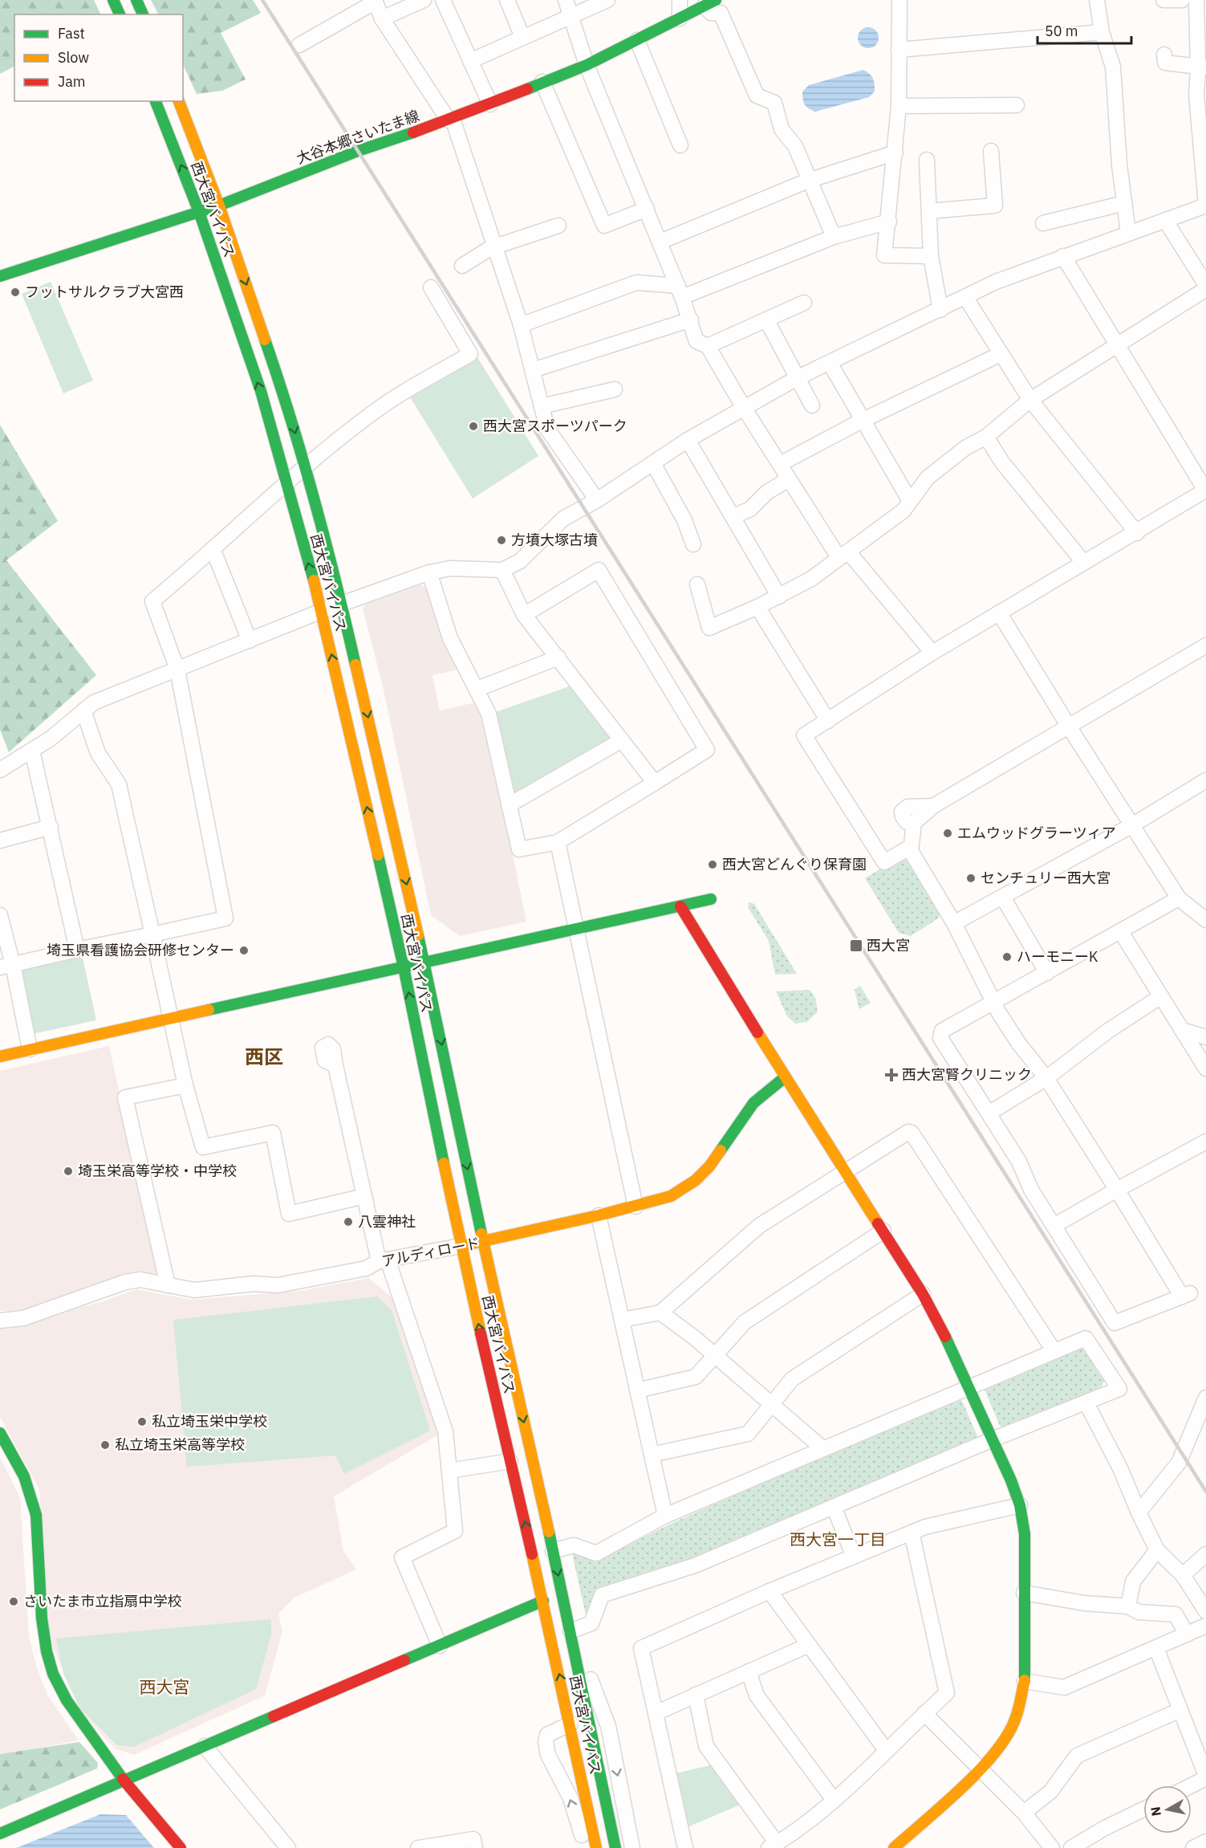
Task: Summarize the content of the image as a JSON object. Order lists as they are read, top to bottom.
{
  "streets": {
    "main road": ["大谷本郷さいたま線", "西大宮バイパス", "アルディロード"]
  },
  "crossings": [
    ["大谷本郷さいたま線", "西大宮バイパス"],
    ["西大宮バイパス", "アルディロード"]
  ],
  "districts": ["西区", "西大宮一丁目", "西大宮"],
  "places": {
    "other": [
      "フットサルクラブ大宮西",
      "西大宮スポーツパーク",
      "方墳大塚古墳",
      "エムウッドグラーツィア",
      "西大宮どんぐり保育園",
      "センチュリー西大宮",
      "埼玉県看護協会研修センター",
      "ハーモニーK",
      "埼玉栄高等学校・中学校",
      "八雲神社",
      "私立埼玉栄中学校",
      "私立埼玉栄高等学校",
      "さいたま市立指扇中学校"
    ],
    "transit": ["西大宮"],
    "health": ["西大宮腎クリニック"]
  },
  "legend": ["Fast", "Slow", "Jam"],
  "scale_bar": "50 m",
  "north": "left"
}
